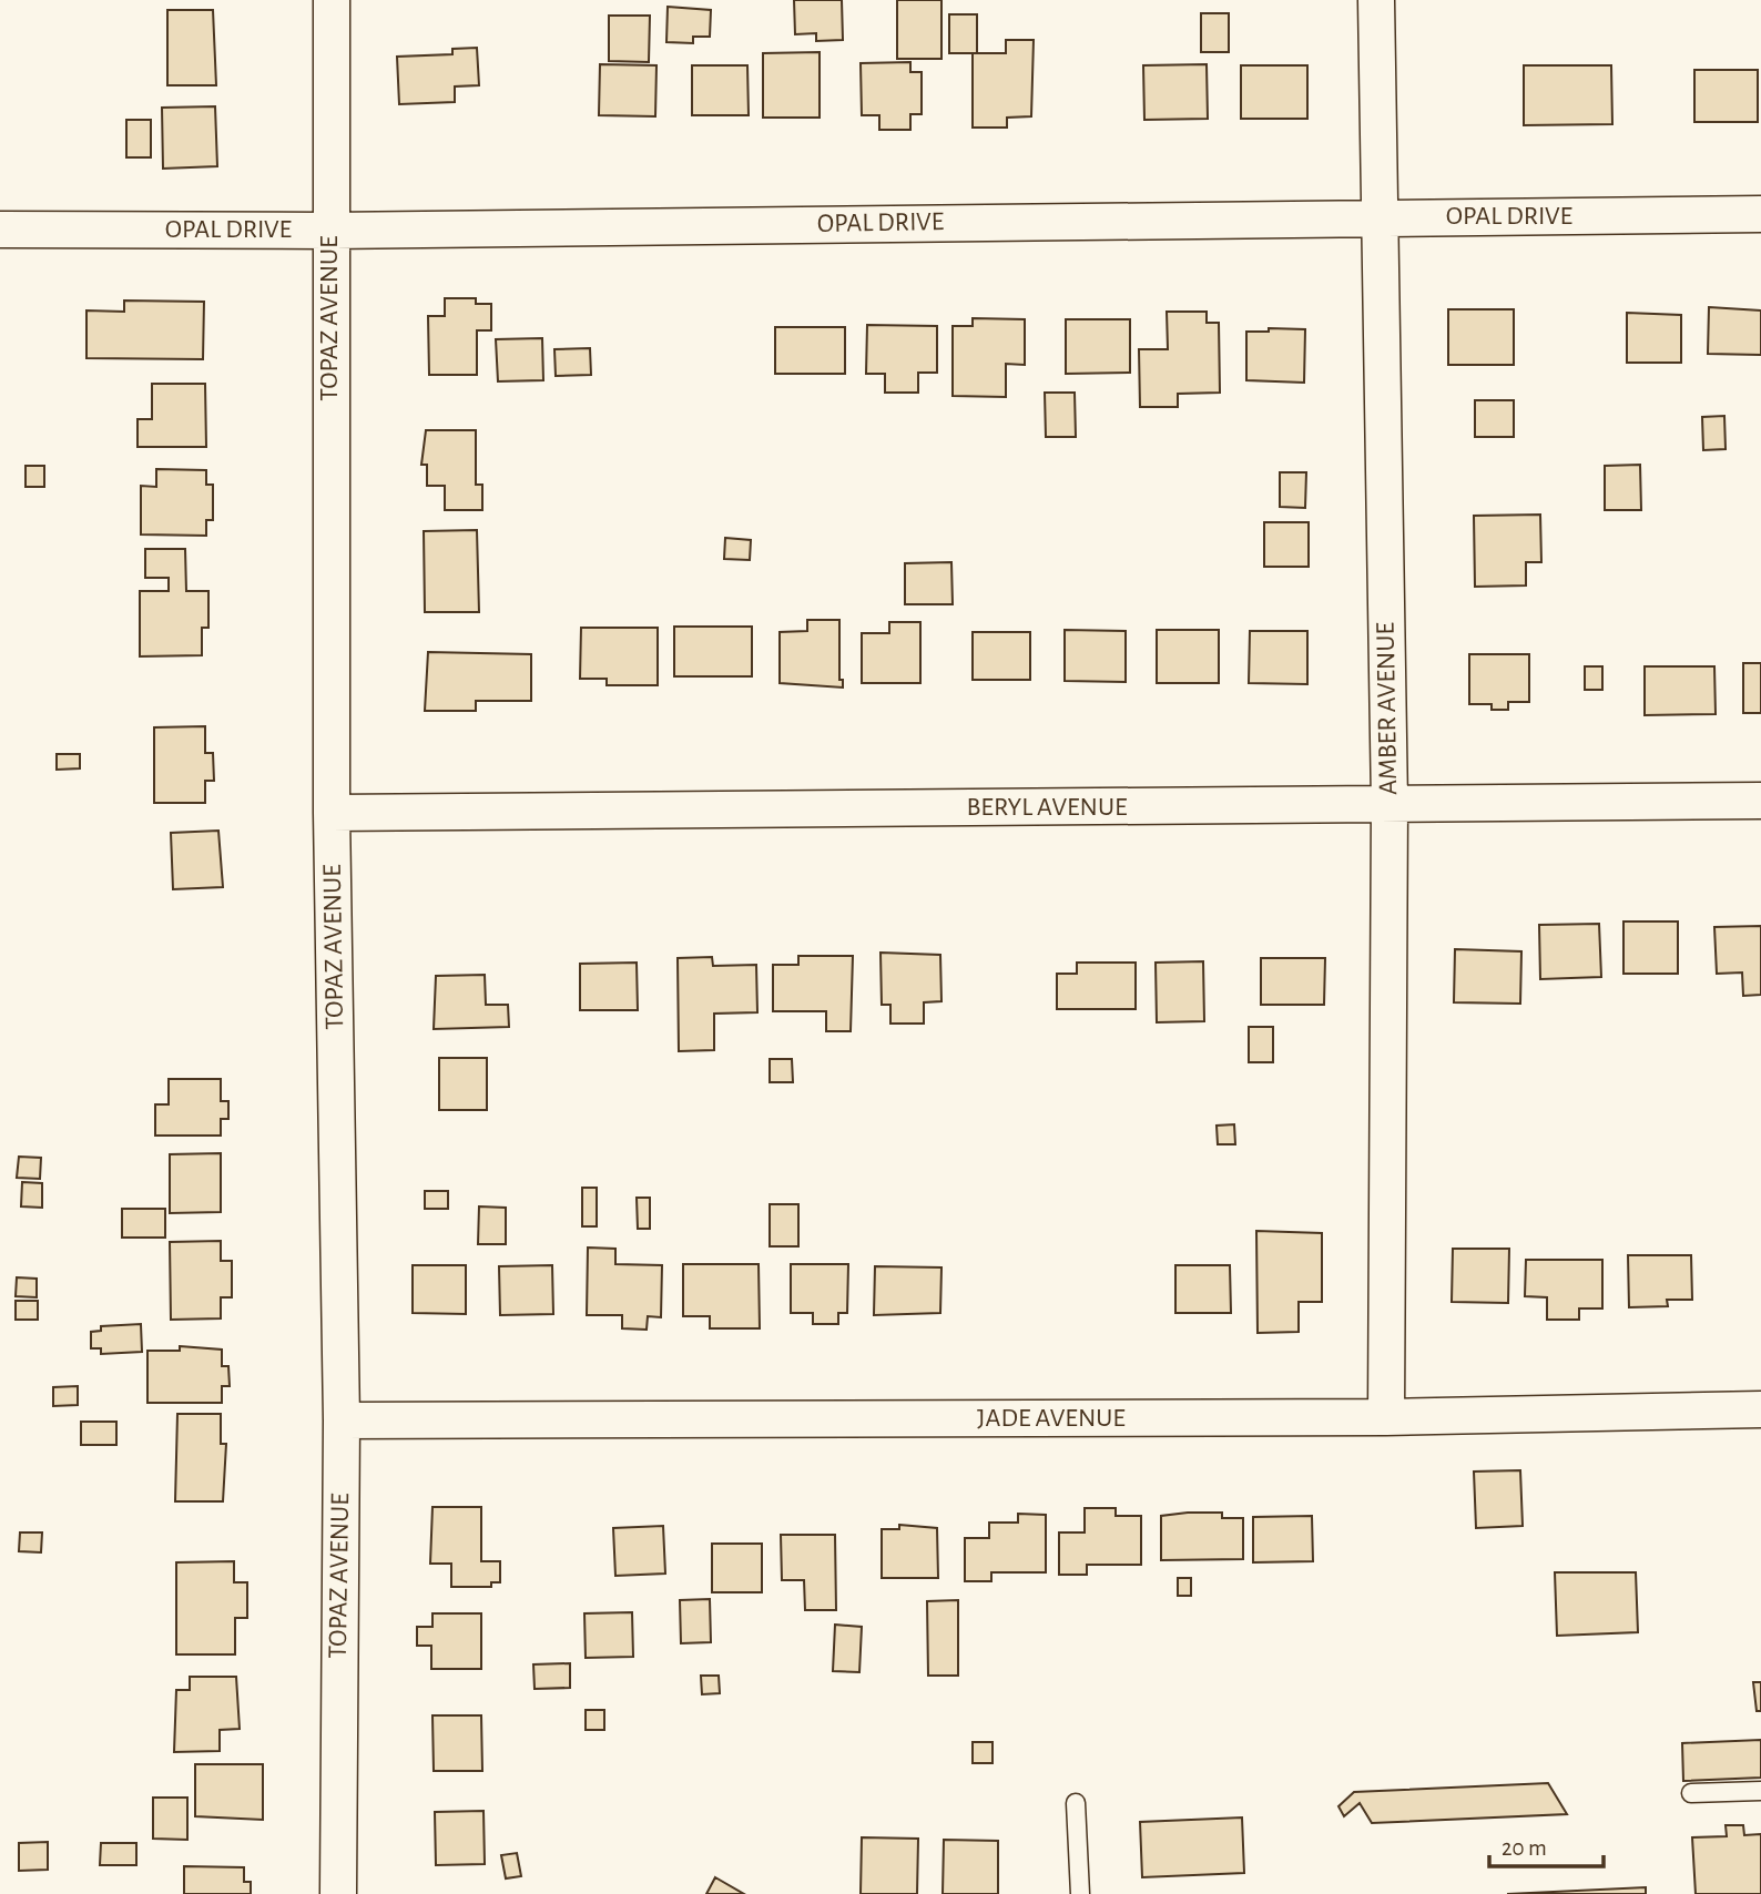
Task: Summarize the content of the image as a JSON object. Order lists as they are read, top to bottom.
{
  "streets": {
    "street": [
      "OPAL DRIVE",
      "TOPAZ AVENUE",
      "AMBER AVENUE",
      "BERYL AVENUE",
      "JADE AVENUE"
    ]
  },
  "crossings": [
    ["OPAL DRIVE", "TOPAZ AVENUE"],
    ["OPAL DRIVE", "AMBER AVENUE"],
    ["TOPAZ AVENUE", "BERYL AVENUE"],
    ["TOPAZ AVENUE", "JADE AVENUE"],
    ["AMBER AVENUE", "BERYL AVENUE"],
    ["AMBER AVENUE", "JADE AVENUE"]
  ],
  "scale_bar": "20 m"
}
